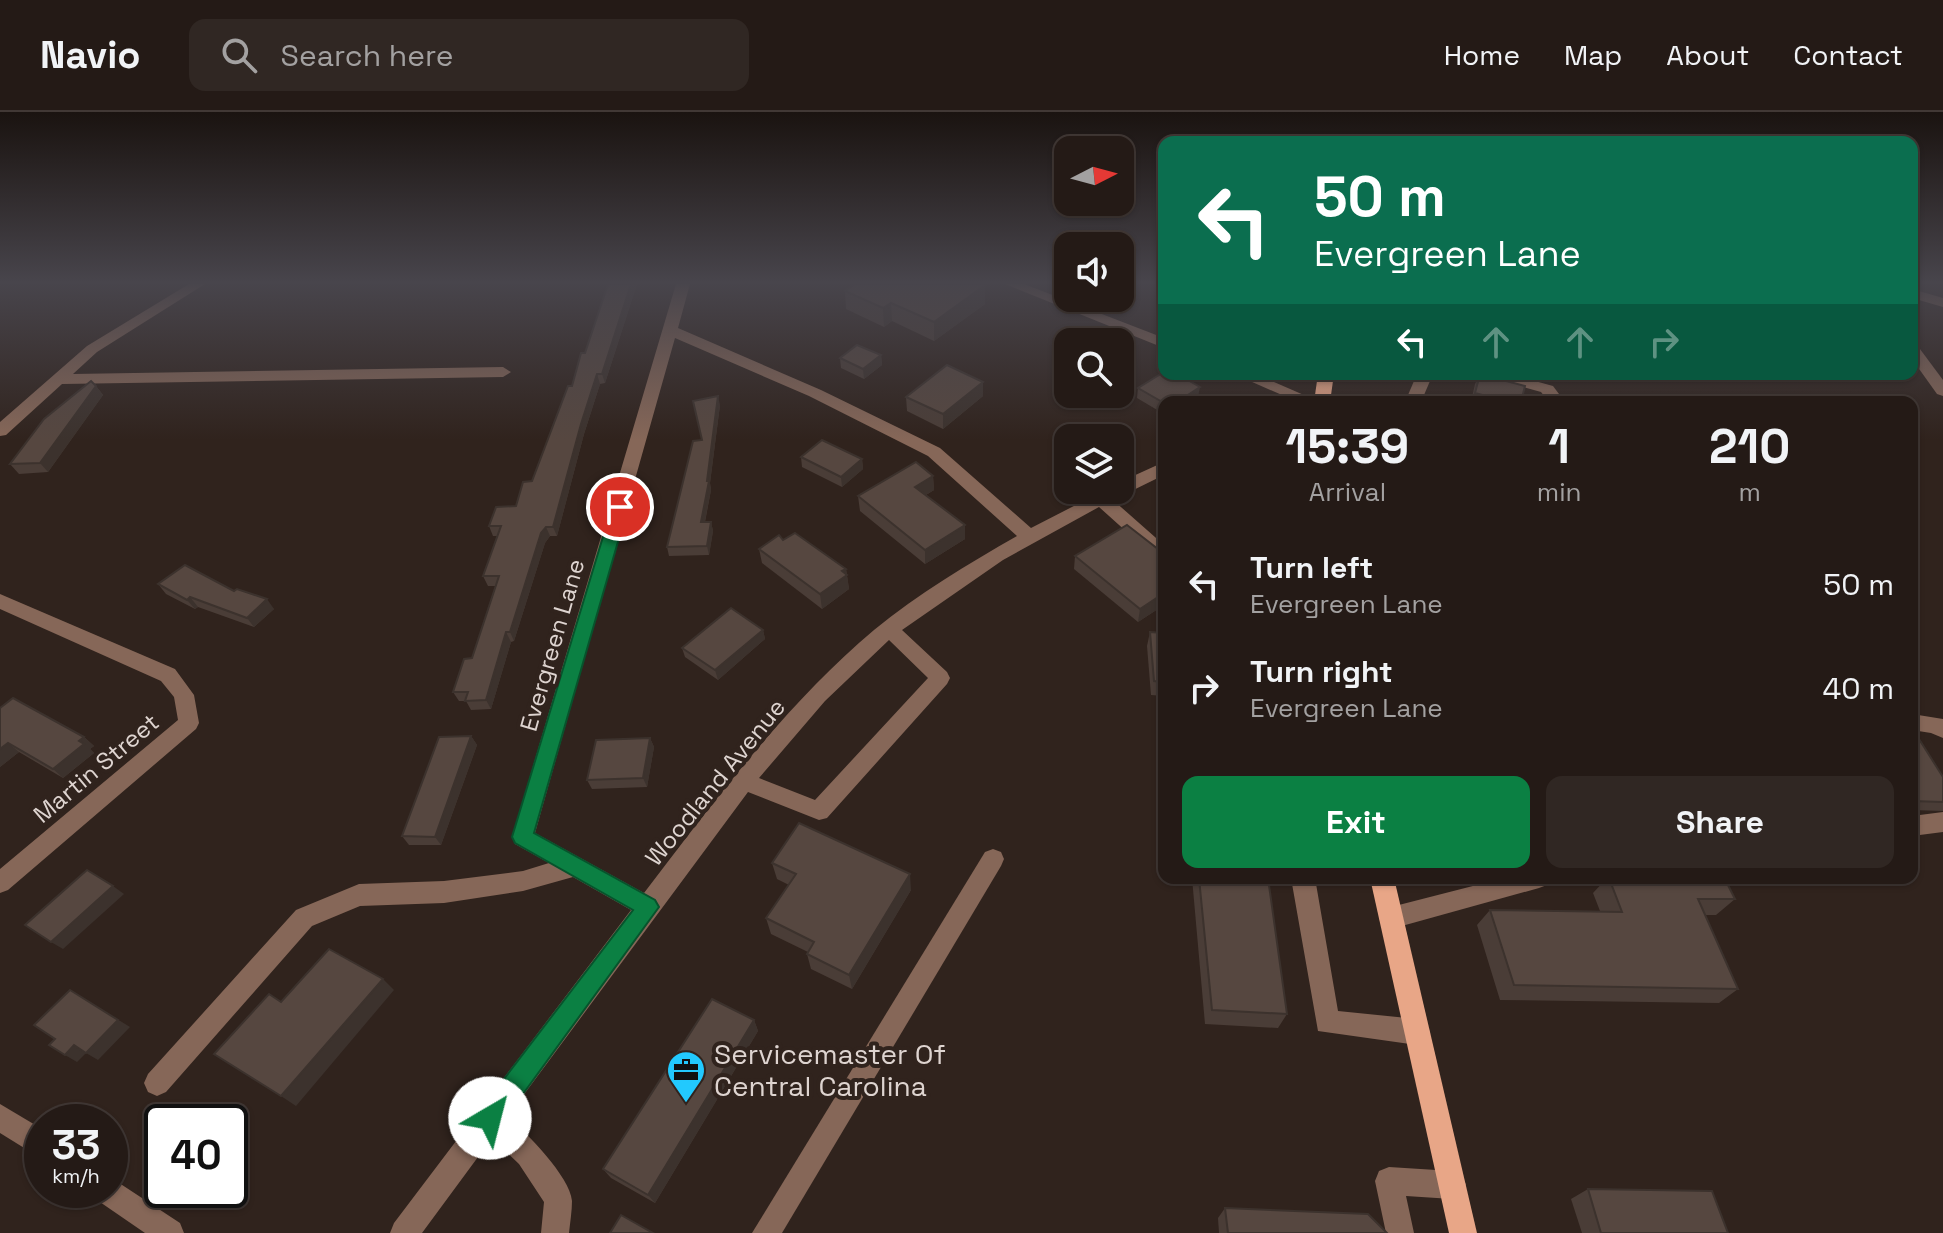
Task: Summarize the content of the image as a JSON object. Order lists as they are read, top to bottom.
{
  "streets": {
    "street": ["Evergreen Lane", "Martin Street", "Woodland Avenue"]
  },
  "crossings": [
    ["Evergreen Lane", "Woodland Avenue"]
  ],
  "places": {
    "office": ["Servicemaster Of Central Carolina"]
  },
  "north": "right",
  "page": {
    "header": "Navio",
    "search": "Search here",
    "nav": [
      "Home",
      "Map",
      "About",
      "Contact"
    ],
    "turn": ["50 m", "Evergreen Lane"],
    "eta": [
      "15:39",
      "Arrival",
      "1",
      "min",
      "210",
      "m"
    ],
    "list": [
      {
        "name": "Turn left",
        "note": "Evergreen Lane",
        "value": "50 m"
      },
      {
        "name": "Turn right",
        "note": "Evergreen Lane",
        "value": "40 m"
      }
    ],
    "buttons": ["Exit", "Share"],
    "speed": "33 km/h",
    "limit": "40"
  }
}
